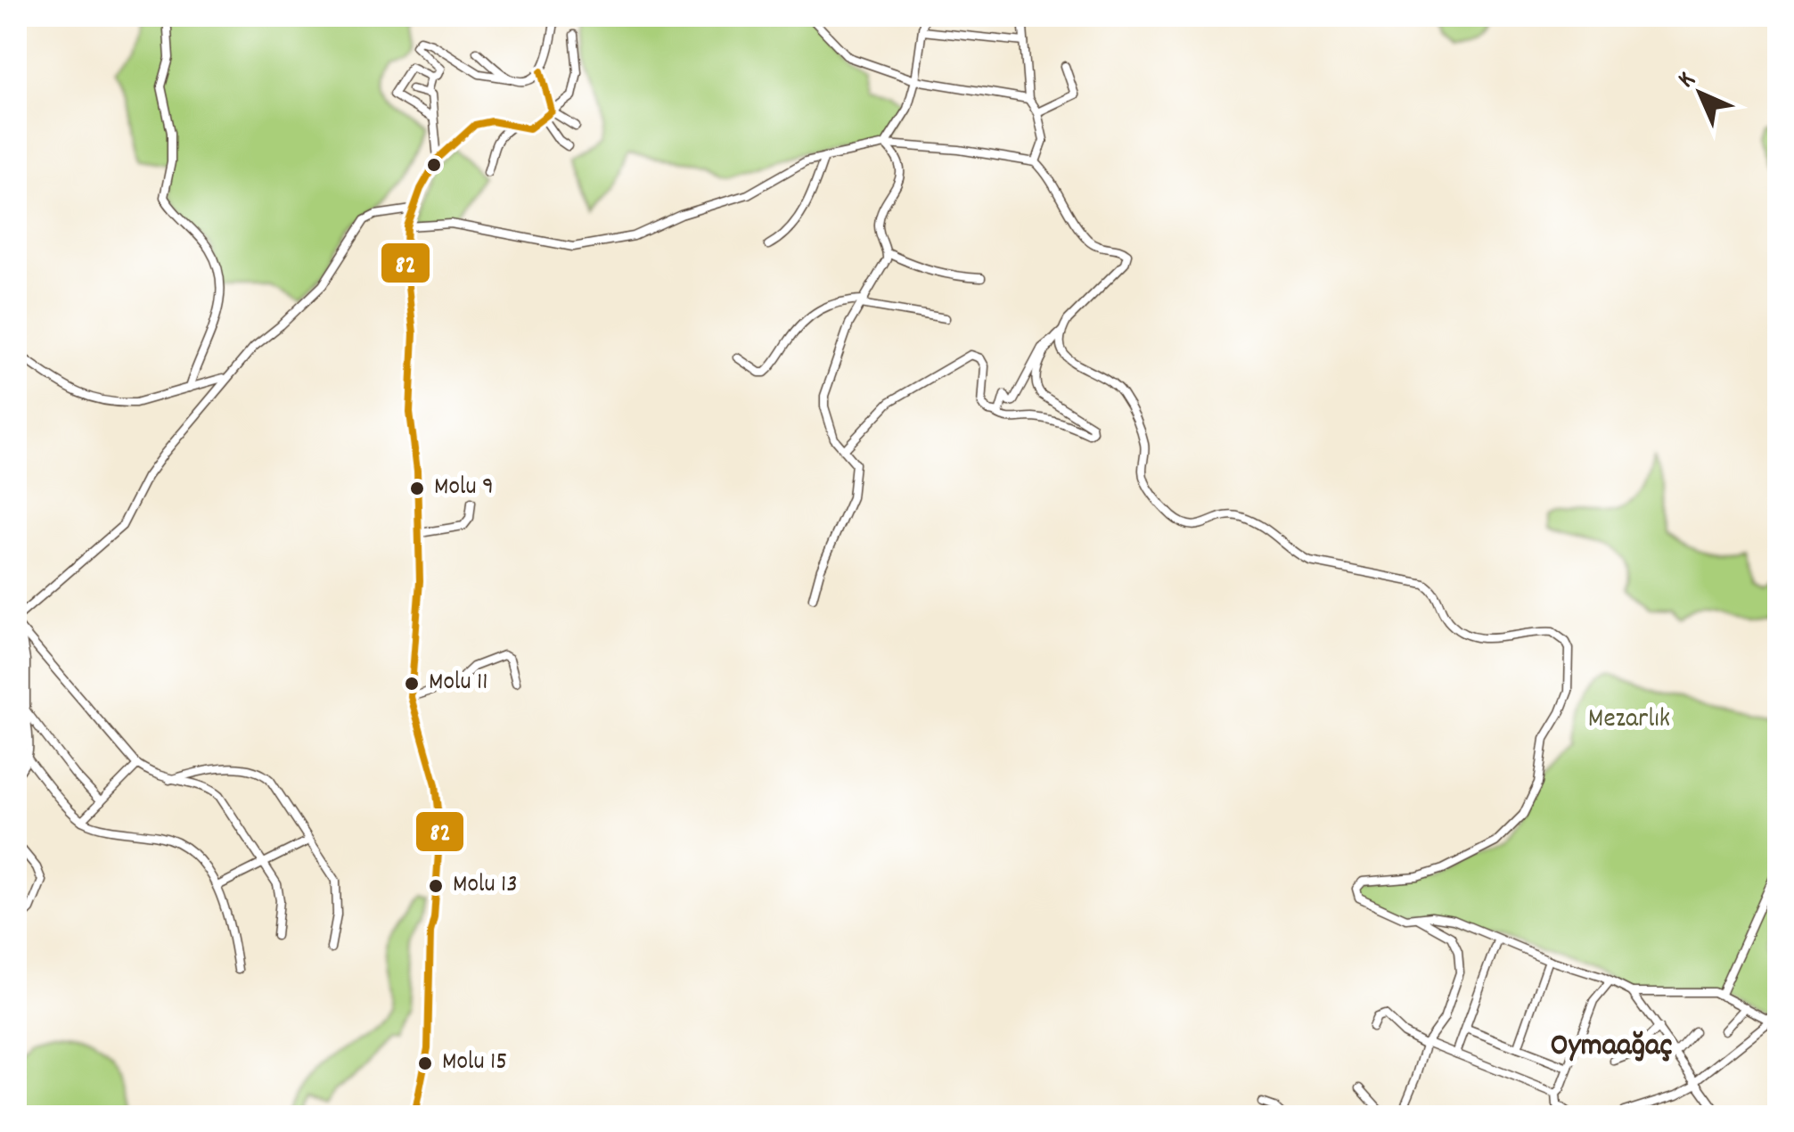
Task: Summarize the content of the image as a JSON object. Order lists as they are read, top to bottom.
{
  "districts": ["Oymaağaç"],
  "parks": ["Mezarlık"],
  "places": [
    "Molu 9",
    "Molu 11",
    "Molu 13",
    "Molu 15"
  ],
  "lines": ["transit line 82"],
  "north": "top left"
}
